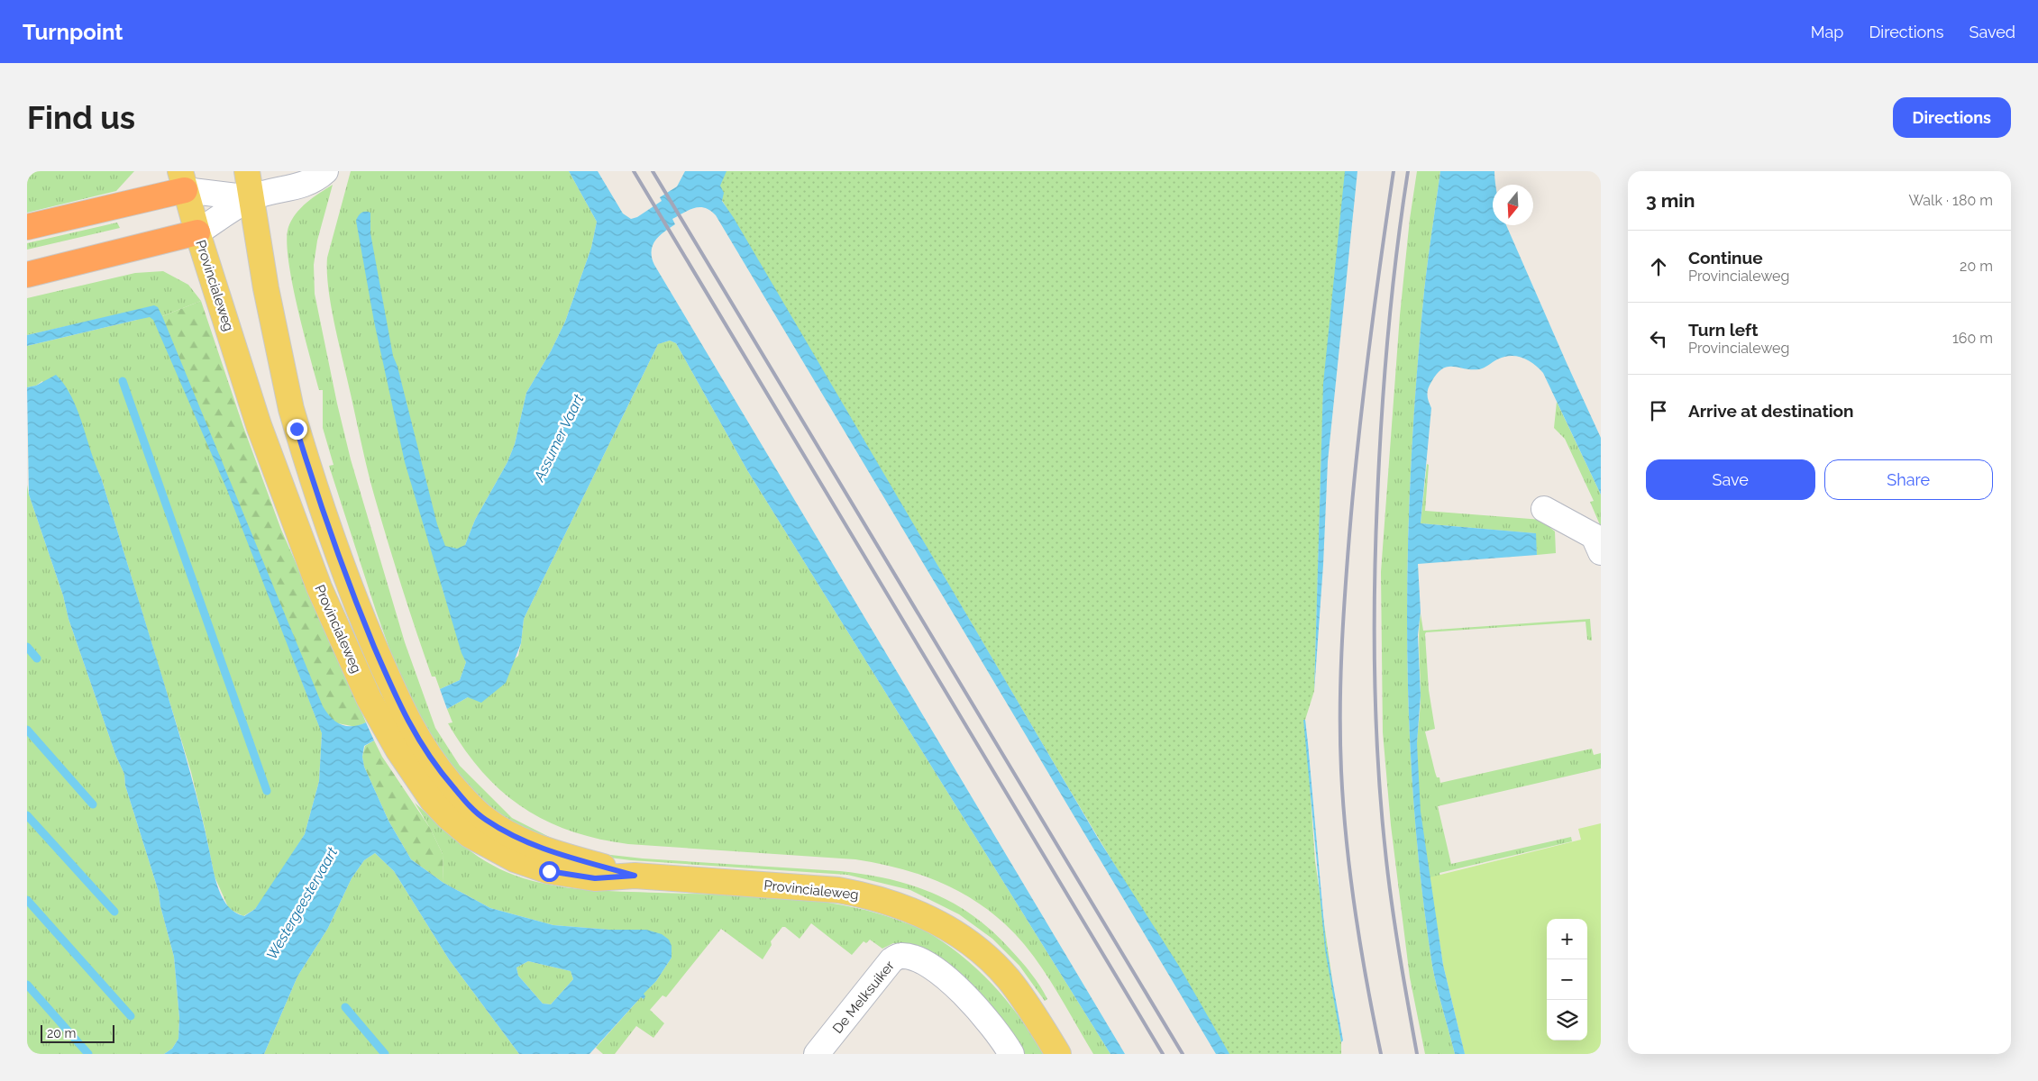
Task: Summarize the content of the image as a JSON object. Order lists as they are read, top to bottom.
{
  "streets": {
    "main road": ["Provincialeweg"],
    "street": ["De Melksuiker"]
  },
  "water": ["Assumer Vaart", "Westergeestervaart"],
  "scale_bar": "20 m",
  "north": "bottom",
  "page": {
    "header": "Turnpoint",
    "nav": ["Map", "Directions", "Saved"],
    "buttons": [
      "Directions",
      ["Save", "Share"]
    ],
    "title": "Find us",
    "heading": ["3 min", "Walk · 180 m"],
    "list": [
      ["Continue", "Provincialeweg", "20 m"],
      ["Turn left", "Provincialeweg", "160 m"],
      "Arrive at destination"
    ],
    "map_buttons": ["+", "−"],
    "scale": "20 m"
  }
}
